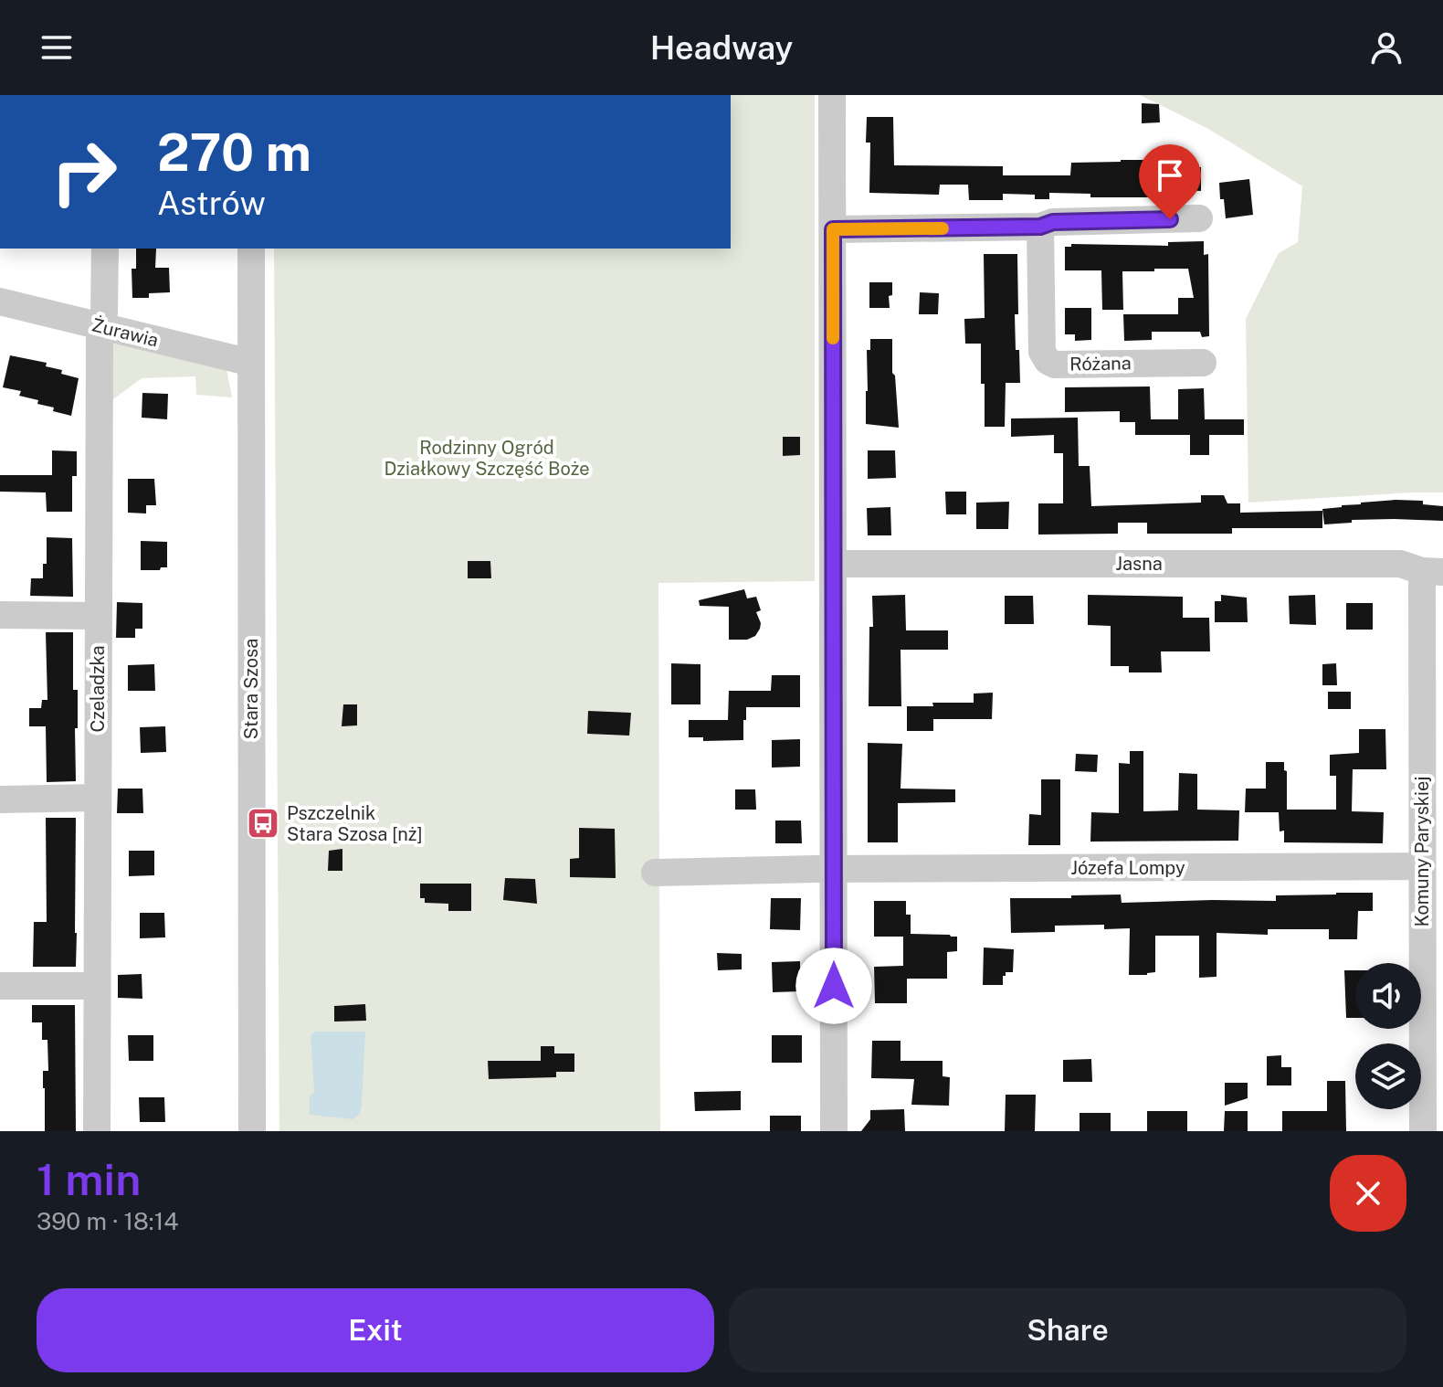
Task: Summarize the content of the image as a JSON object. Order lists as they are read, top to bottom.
{
  "streets": {
    "street": [
      "Żurawia",
      "Różana",
      "Jasna",
      "Czeladzka",
      "Stara Szosa",
      "Komuny Paryskiej",
      "Józefa Lompy"
    ]
  },
  "crossings": [
    ["Żurawia", "Czeladzka"],
    ["Żurawia", "Stara Szosa"],
    ["Jasna", "Komuny Paryskiej"],
    ["Komuny Paryskiej", "Józefa Lompy"]
  ],
  "parks": ["Rodzinny Ogród Działkowy Szczęść Boże"],
  "places": {
    "bus stop": ["Pszczelnik Stara Szosa [nż]"]
  },
  "page": {
    "header": "Headway",
    "turn": ["270 m", "Astrów"],
    "heading": ["1 min", "390 m · 18:14"],
    "buttons": ["Exit", "Share"]
  }
}
